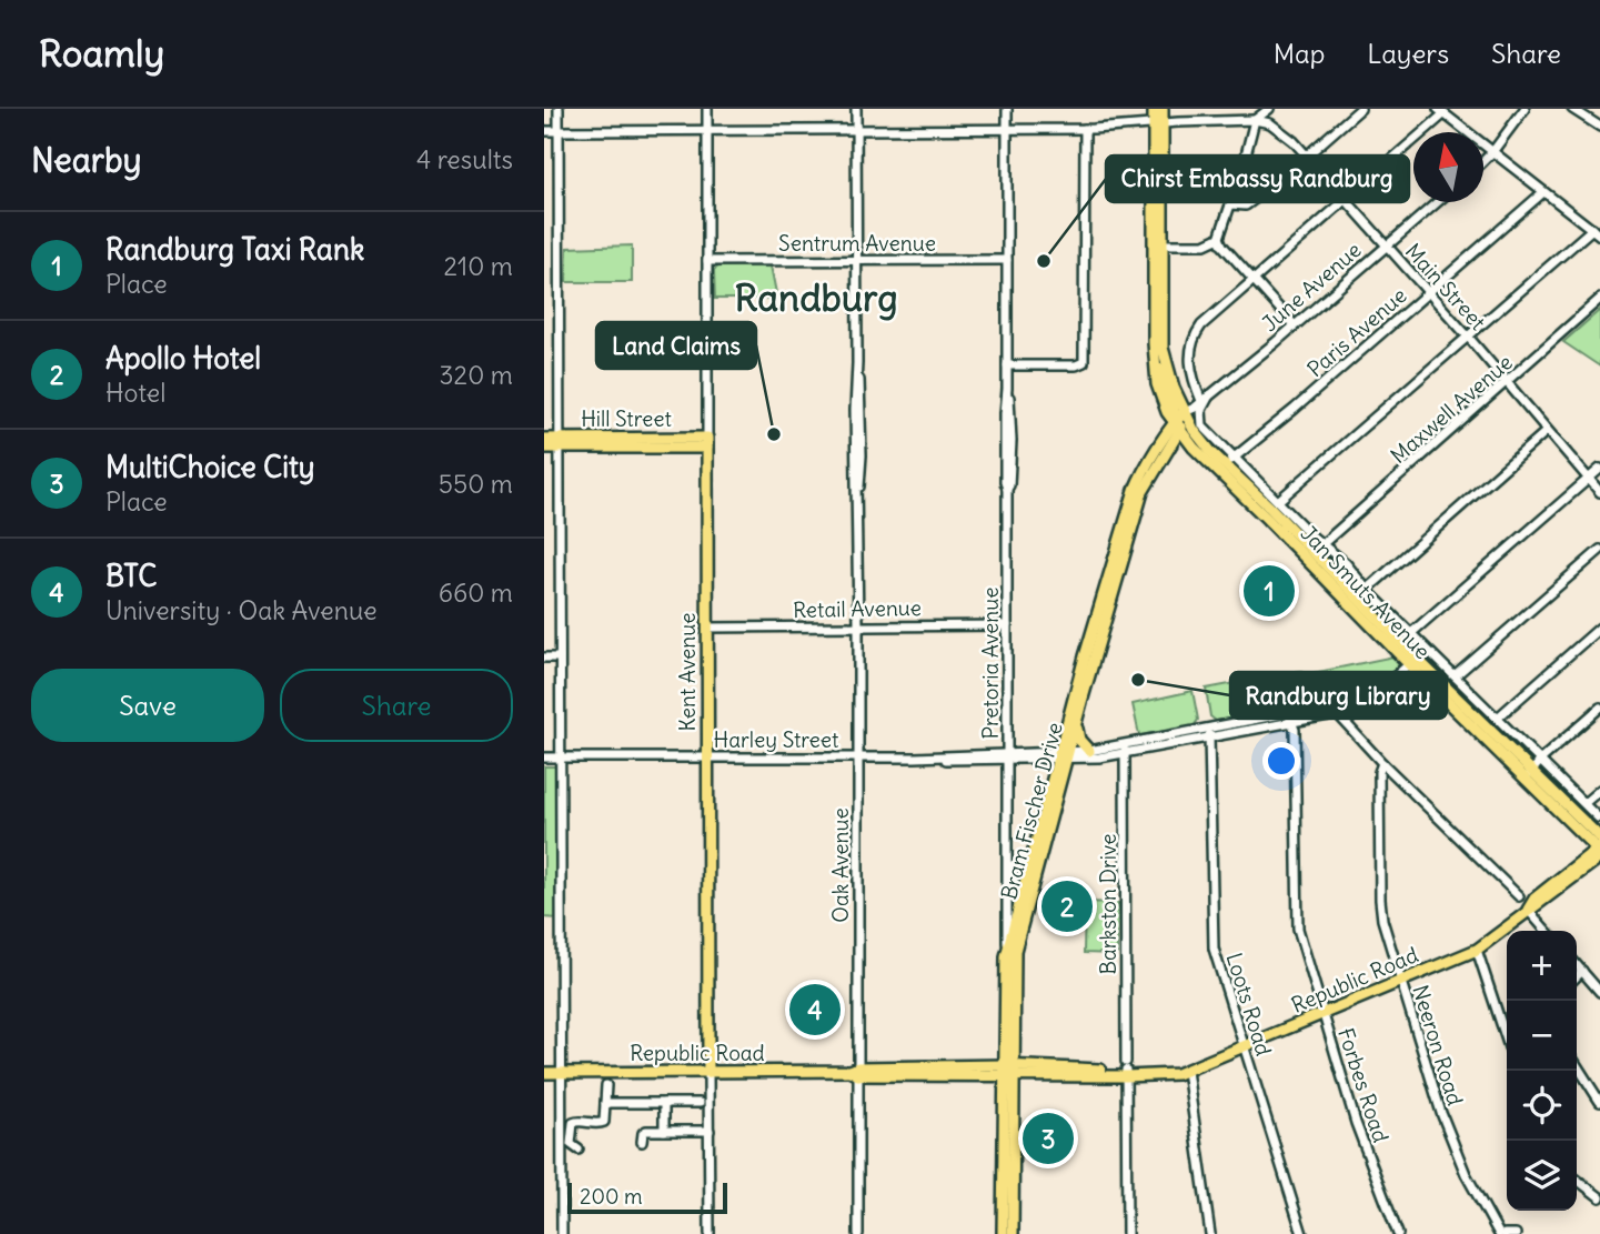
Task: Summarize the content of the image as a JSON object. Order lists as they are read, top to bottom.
{
  "streets": {
    "main road": [
      "Hill Street",
      "Jan Smuts Avenue",
      "Kent Avenue",
      "Bram Fischer Drive",
      "Republic Road"
    ],
    "street": [
      "Sentrum Avenue",
      "June Avenue",
      "Main Street",
      "Paris Avenue",
      "Maxwell Avenue",
      "Retail Avenue",
      "Pretoria Avenue",
      "Harley Street",
      "Oak Avenue",
      "Barkston Drive",
      "Loots Road",
      "Neeron Road",
      "Forbes Road"
    ]
  },
  "crossings": [
    ["Sentrum Avenue", "Pretoria Avenue"],
    ["Sentrum Avenue", "Kent Avenue"],
    ["Sentrum Avenue", "Oak Avenue"],
    ["June Avenue", "Main Street"],
    ["June Avenue", "Jan Smuts Avenue"],
    ["June Avenue", "Bram Fischer Drive"],
    ["Main Street", "Paris Avenue"],
    ["Main Street", "Maxwell Avenue"],
    ["Paris Avenue", "Jan Smuts Avenue"],
    ["Hill Street", "Kent Avenue"],
    ["Jan Smuts Avenue", "Bram Fischer Drive"],
    ["Jan Smuts Avenue", "Republic Road"],
    ["Retail Avenue", "Pretoria Avenue"],
    ["Retail Avenue", "Kent Avenue"],
    ["Retail Avenue", "Oak Avenue"],
    ["Pretoria Avenue", "Harley Street"],
    ["Pretoria Avenue", "Bram Fischer Drive"],
    ["Kent Avenue", "Harley Street"],
    ["Kent Avenue", "Republic Road"],
    ["Harley Street", "Bram Fischer Drive"],
    ["Harley Street", "Oak Avenue"],
    ["Bram Fischer Drive", "Republic Road"],
    ["Oak Avenue", "Republic Road"],
    ["Barkston Drive", "Republic Road"],
    ["Republic Road", "Loots Road"],
    ["Republic Road", "Neeron Road"],
    ["Republic Road", "Forbes Road"]
  ],
  "districts": ["Randburg"],
  "places": ["Chirst Embassy Randburg", "Land Claims", "Randburg Library"],
  "scale_bar": "200 m",
  "north": "top",
  "page": {
    "header": "Roamly",
    "nav": ["Map", "Layers", "Share"],
    "heading": ["Nearby", "4 results"],
    "list": [
      {
        "mark": "1",
        "name": "Randburg Taxi Rank",
        "note": "Place",
        "value": "210 m"
      },
      {
        "mark": "2",
        "name": "Apollo Hotel",
        "note": "Hotel",
        "value": "320 m"
      },
      {
        "mark": "3",
        "name": "MultiChoice City",
        "note": "Place",
        "value": "550 m"
      },
      {
        "mark": "4",
        "name": "BTC",
        "note": "University · Oak Avenue",
        "value": "660 m"
      }
    ],
    "pins": [
      "1",
      "2",
      "4",
      "3"
    ],
    "buttons": ["Save", "Share"],
    "map_buttons": ["+", "−"],
    "scale": "200 m"
  }
}
